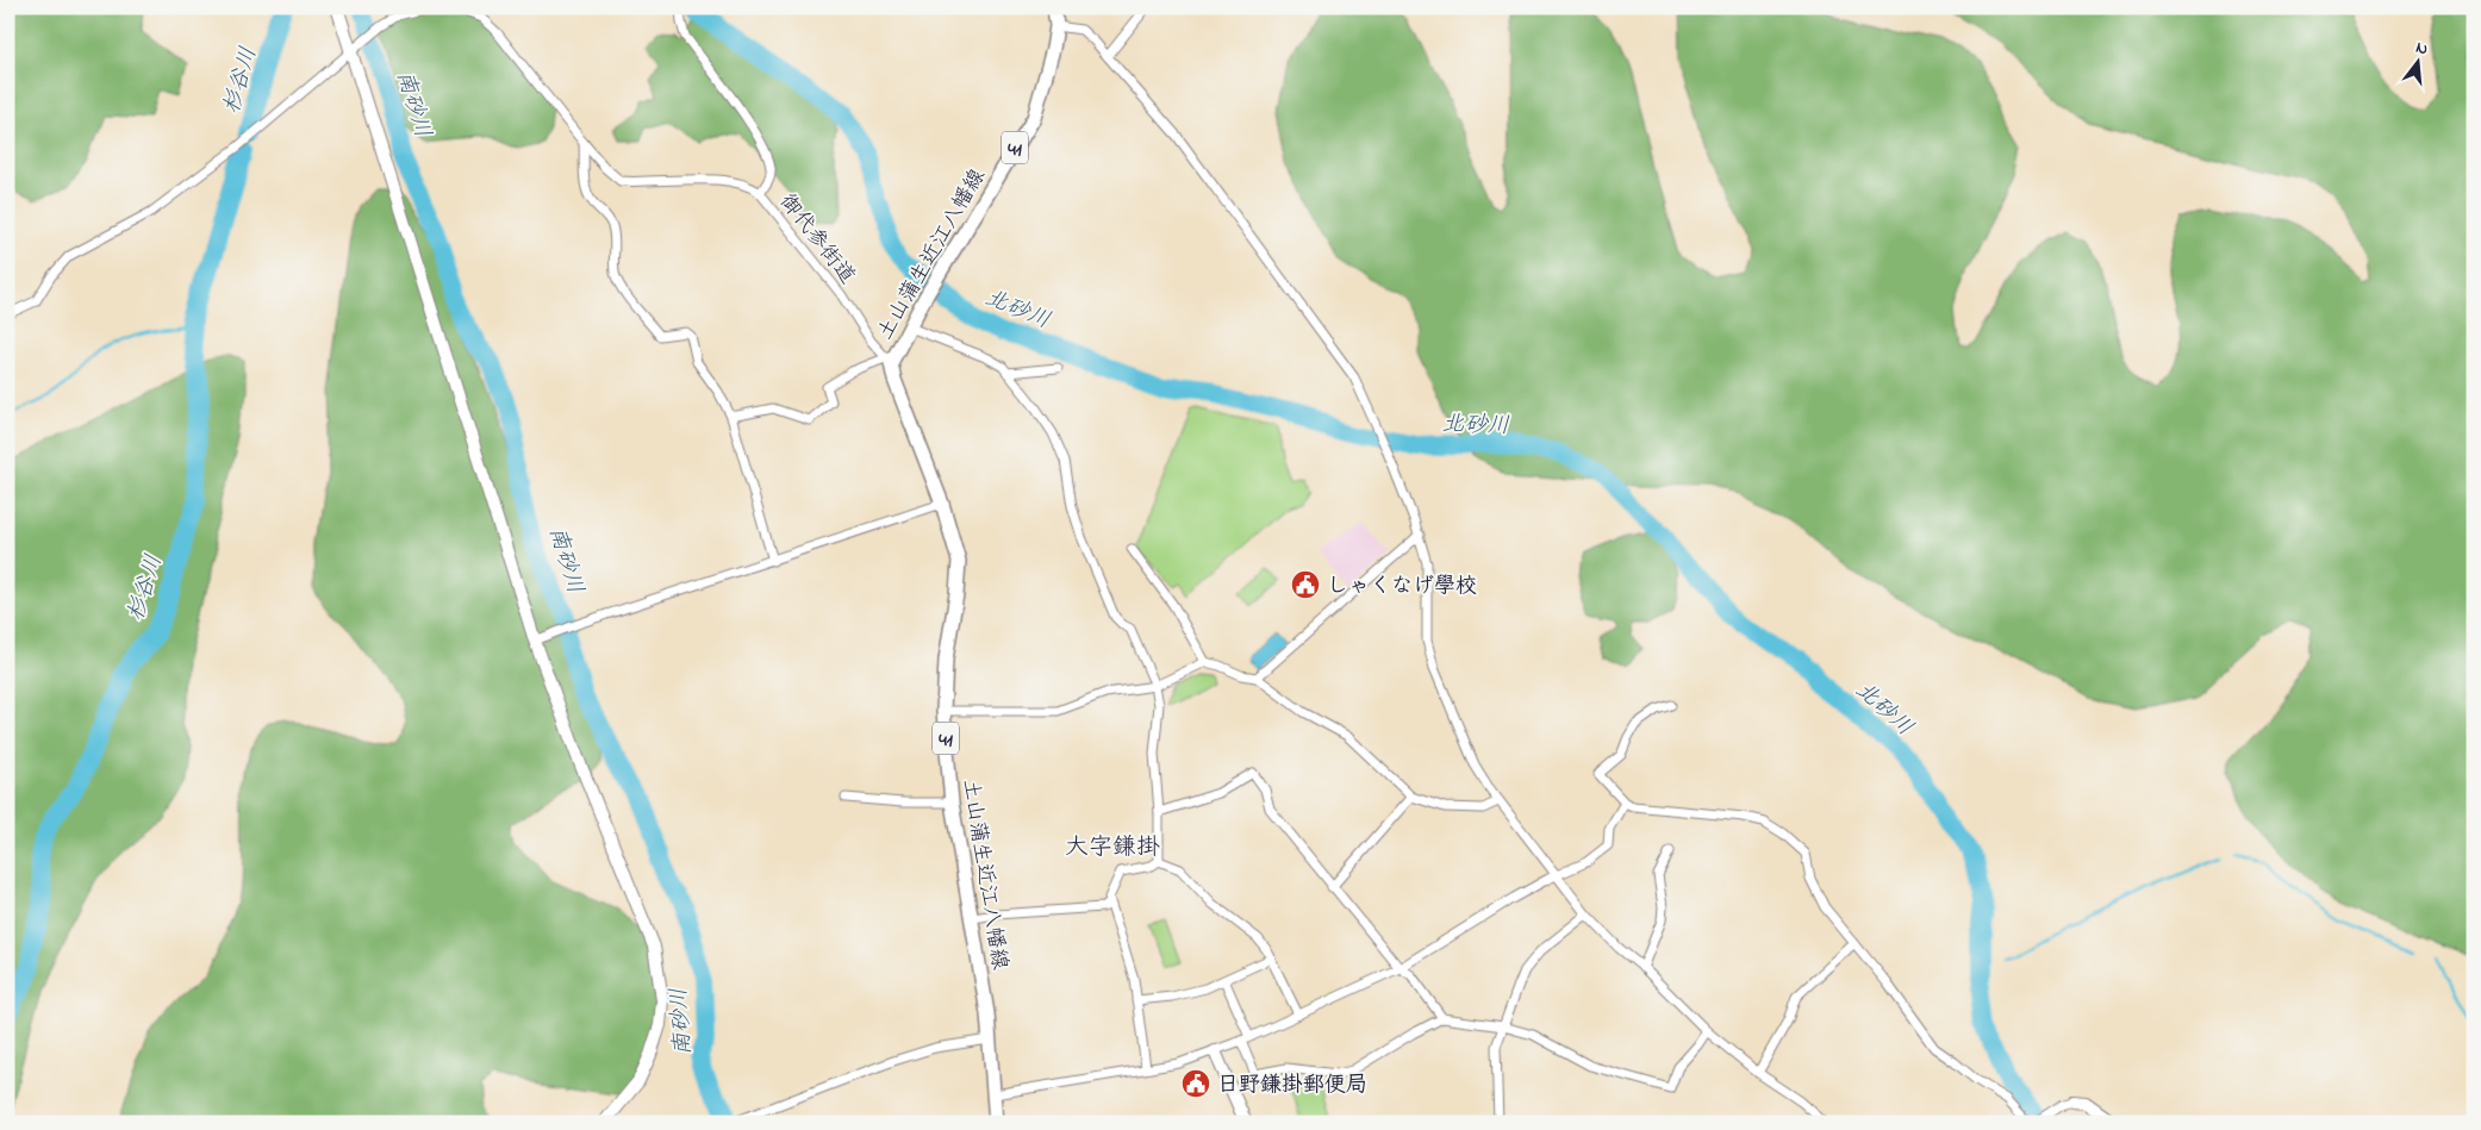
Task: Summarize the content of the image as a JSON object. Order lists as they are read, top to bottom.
{
  "streets": {
    "main road": ["41", "土山蒲生近江八幡線"],
    "street": ["御代参街道"]
  },
  "crossings": [
    ["御代参街道", "土山蒲生近江八幡線"]
  ],
  "districts": ["大字鎌掛"],
  "water": ["杉谷川", "南砂川", "北砂川"],
  "places": {
    "public building": ["しゃくなげ學校", "日野鎌掛郵便局"]
  },
  "north": "top"
}
